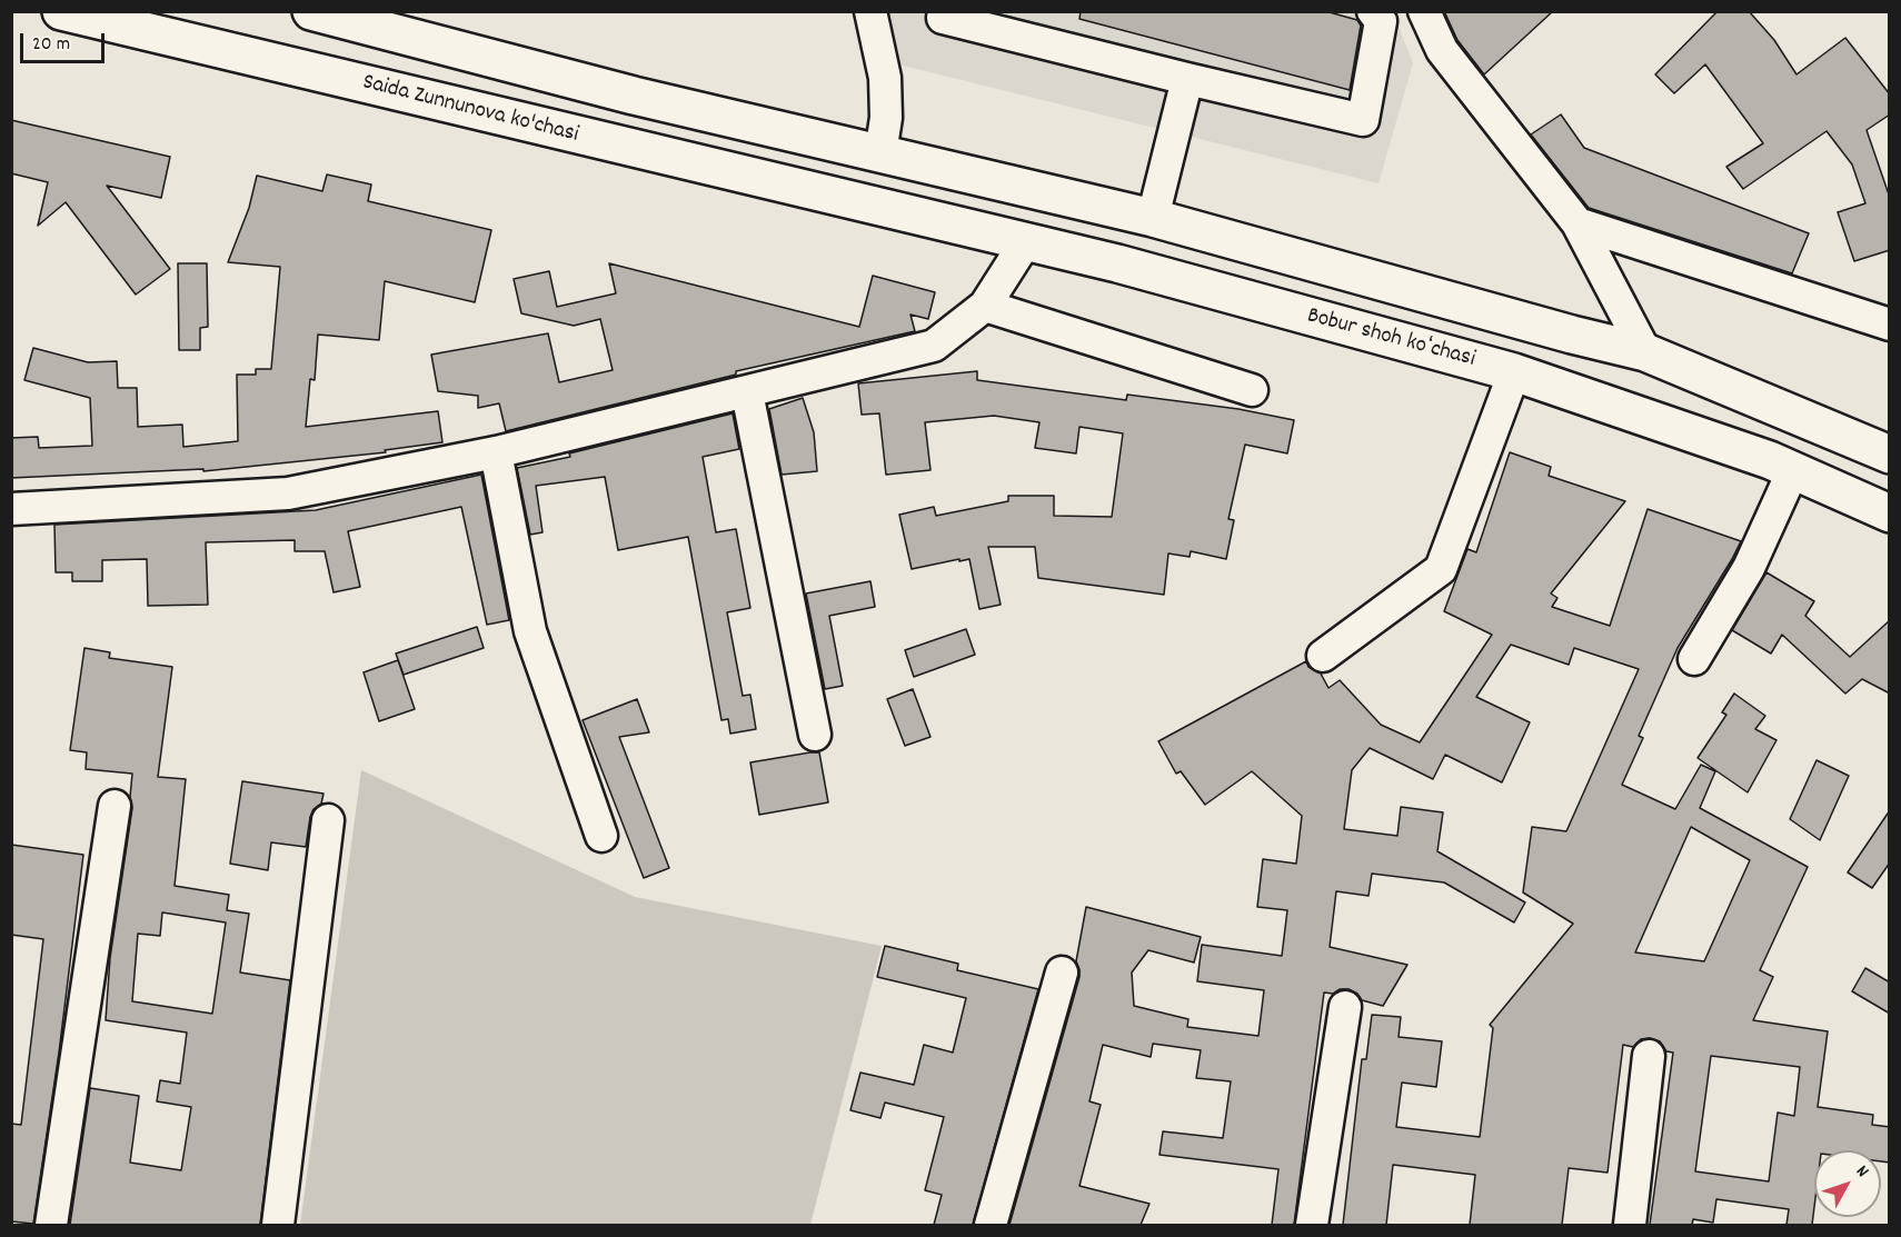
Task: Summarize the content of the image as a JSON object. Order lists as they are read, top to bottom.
{
  "streets": {
    "main road": ["Saida Zunnunova ko'chasi", "Bobur shoh koʻchasi"]
  },
  "crossings": [
    ["Saida Zunnunova ko'chasi", "Bobur shoh koʻchasi"]
  ],
  "scale_bar": "20 m",
  "north": "top right"
}
